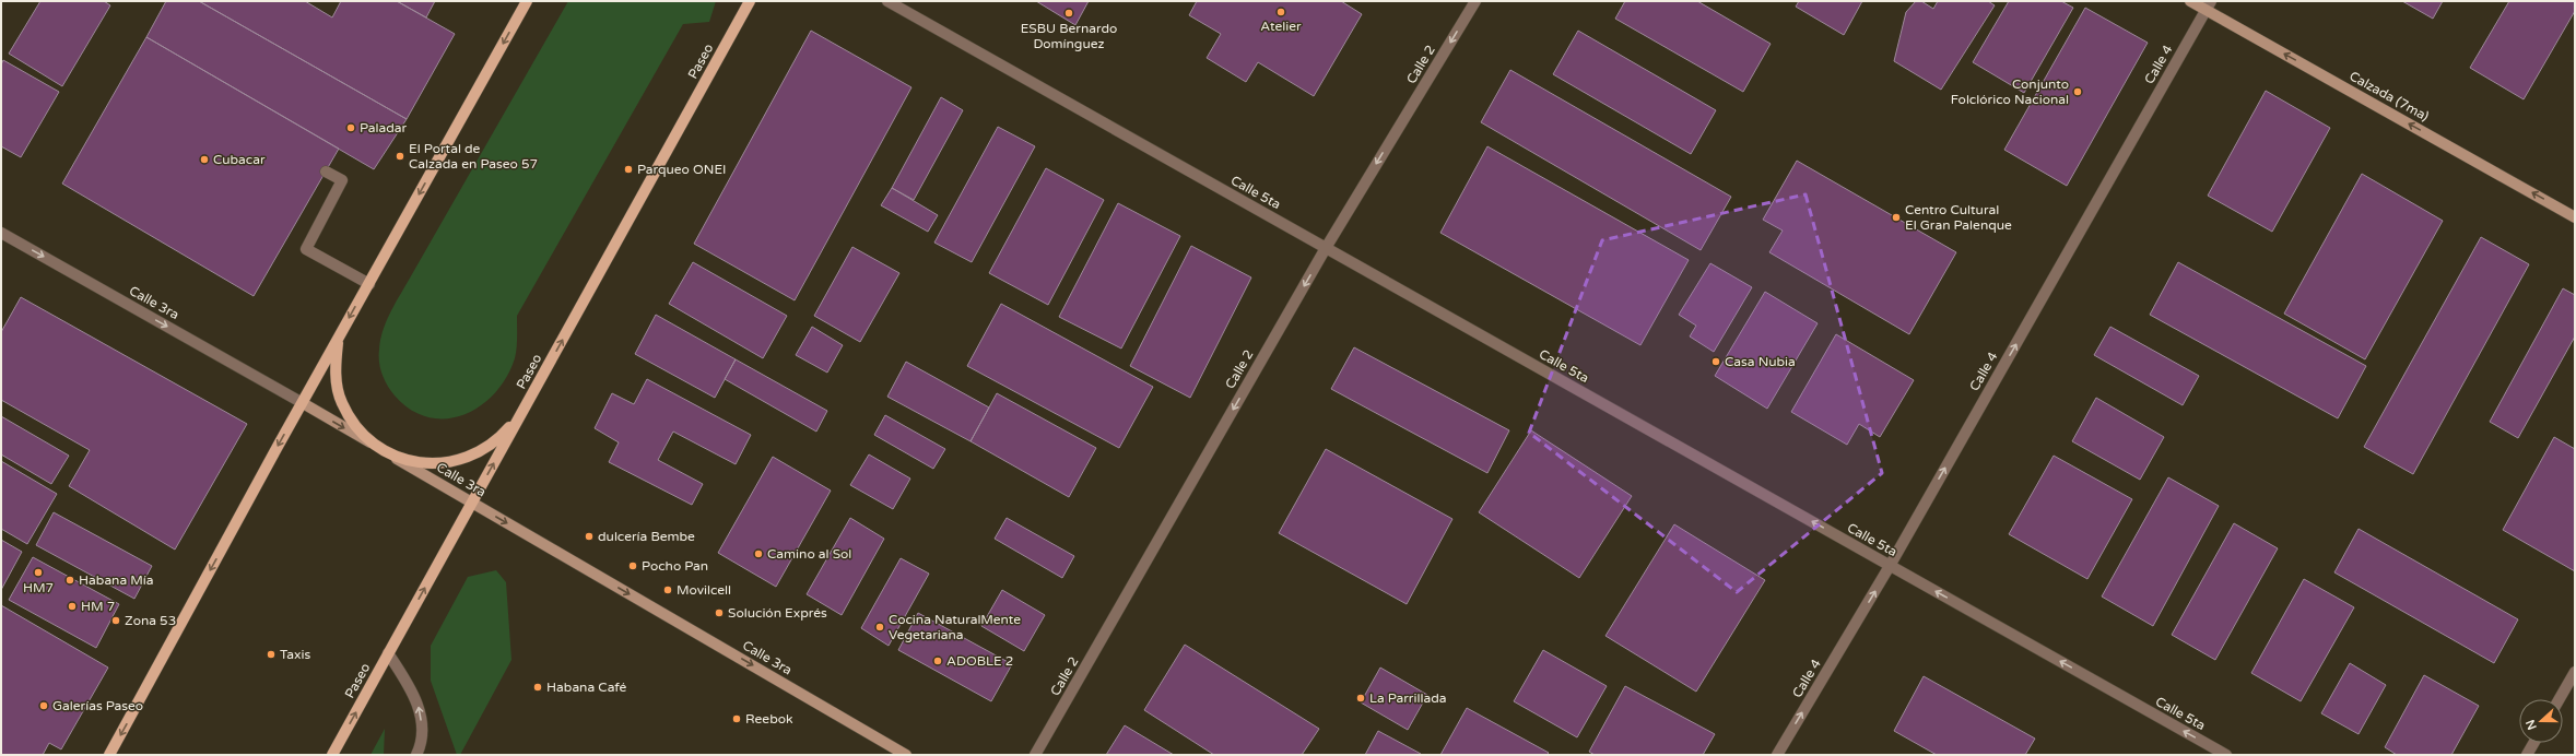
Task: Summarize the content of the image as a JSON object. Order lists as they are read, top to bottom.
{
  "streets": {
    "main road": ["Paseo", "Calzada (7ma)", "Calle 3ra"],
    "street": ["Calle 2", "Calle 4", "Calle 5ta"]
  },
  "crossings": [
    ["Paseo", "Calle 3ra"],
    ["Calle 2", "Calle 5ta"],
    ["Calle 4", "Calzada (7ma)"],
    ["Calle 4", "Calle 5ta"]
  ],
  "one_way": [
    "Paseo",
    "Calle 2",
    "Calle 4",
    "Calzada (7ma)",
    "Calle 5ta",
    "Calle 3ra"
  ],
  "places": [
    "Atelier",
    "ESBU Bernardo Domínguez",
    "Conjunto Folclórico Nacional",
    "Paladar",
    "El Portal de Calzada en Paseo 57",
    "Cubacar",
    "Parqueo ONEI",
    "Centro Cultural El Gran Palenque",
    "Casa Nubia",
    "dulcería Bembe",
    "Camino al Sol",
    "Pocho Pan",
    "HM7",
    "Habana Mía",
    "Movilcell",
    "HM 7",
    "Solución Exprés",
    "Zona 53",
    "Cocina NaturalMente Vegetariana",
    "Taxis",
    "ADOBLE 2",
    "Habana Café",
    "La Parrillada",
    "Galerías Paseo",
    "Reebok"
  ],
  "north": "left"
}
